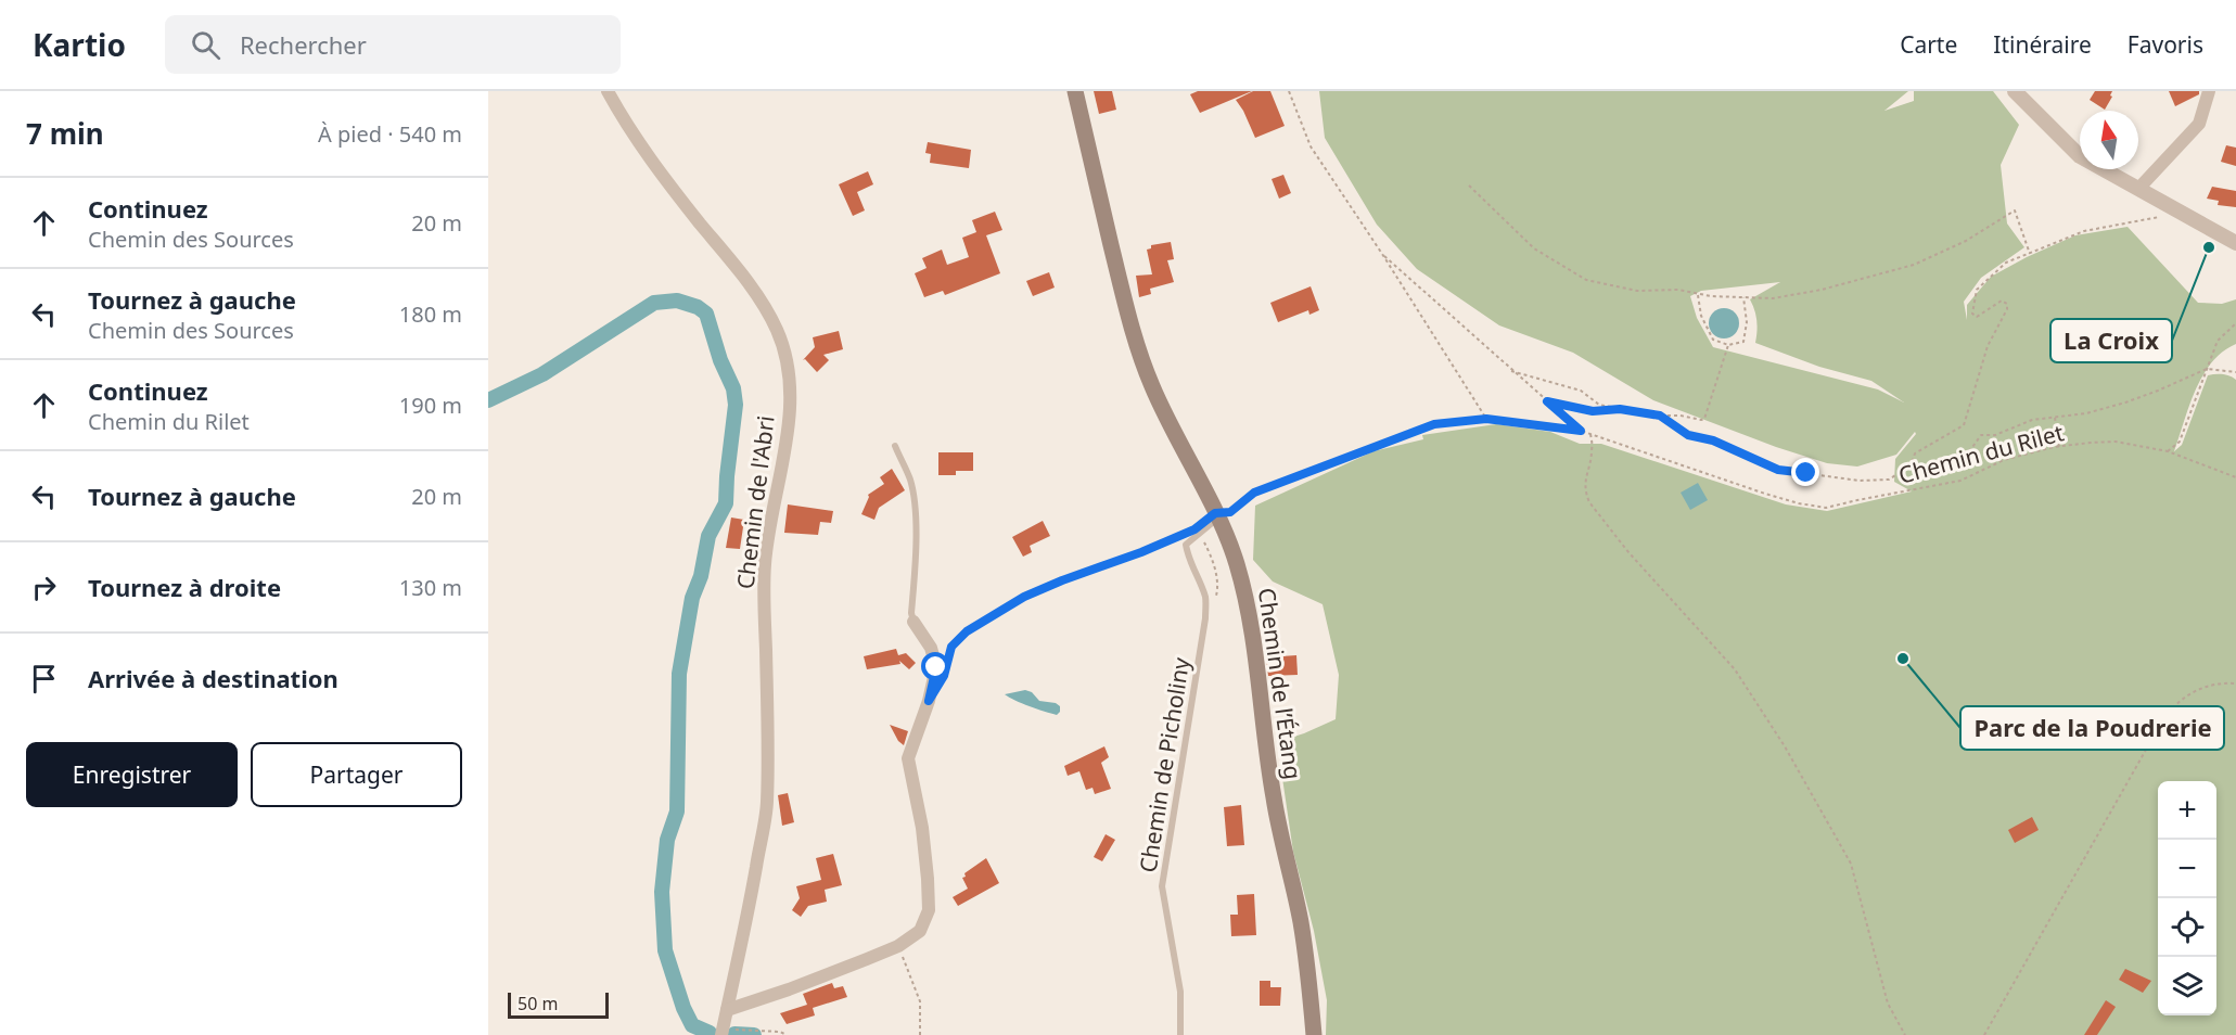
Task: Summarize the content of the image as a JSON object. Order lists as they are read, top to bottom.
{
  "streets": {
    "main road": ["Chemin de l’Étang"],
    "street": ["Chemin de l'Abri"],
    "lane": ["Chemin de Picholiny"],
    "path": ["Chemin du Rilet"]
  },
  "crossings": [
    ["Chemin du Rilet", "Chemin de l’Étang"],
    ["Chemin du Rilet", "Chemin de Picholiny"],
    ["Chemin de l’Étang", "Chemin de Picholiny"]
  ],
  "places": ["La Croix", "Parc de la Poudrerie"],
  "scale_bar": "50 m",
  "north": "top",
  "page": {
    "header": "Kartio",
    "search": "Rechercher",
    "nav": ["Carte", "Itinéraire", "Favoris"],
    "heading": ["7 min", "À pied · 540 m"],
    "list": [
      ["Continuez", "Chemin des Sources", "20 m"],
      ["Tournez à gauche", "Chemin des Sources", "180 m"],
      ["Continuez", "Chemin du Rilet", "190 m"],
      ["Tournez à gauche", "20 m"],
      ["Tournez à droite", "130 m"],
      "Arrivée à destination"
    ],
    "buttons": ["Enregistrer", "Partager"],
    "map_buttons": ["+", "−"],
    "scale": "50 m"
  }
}
